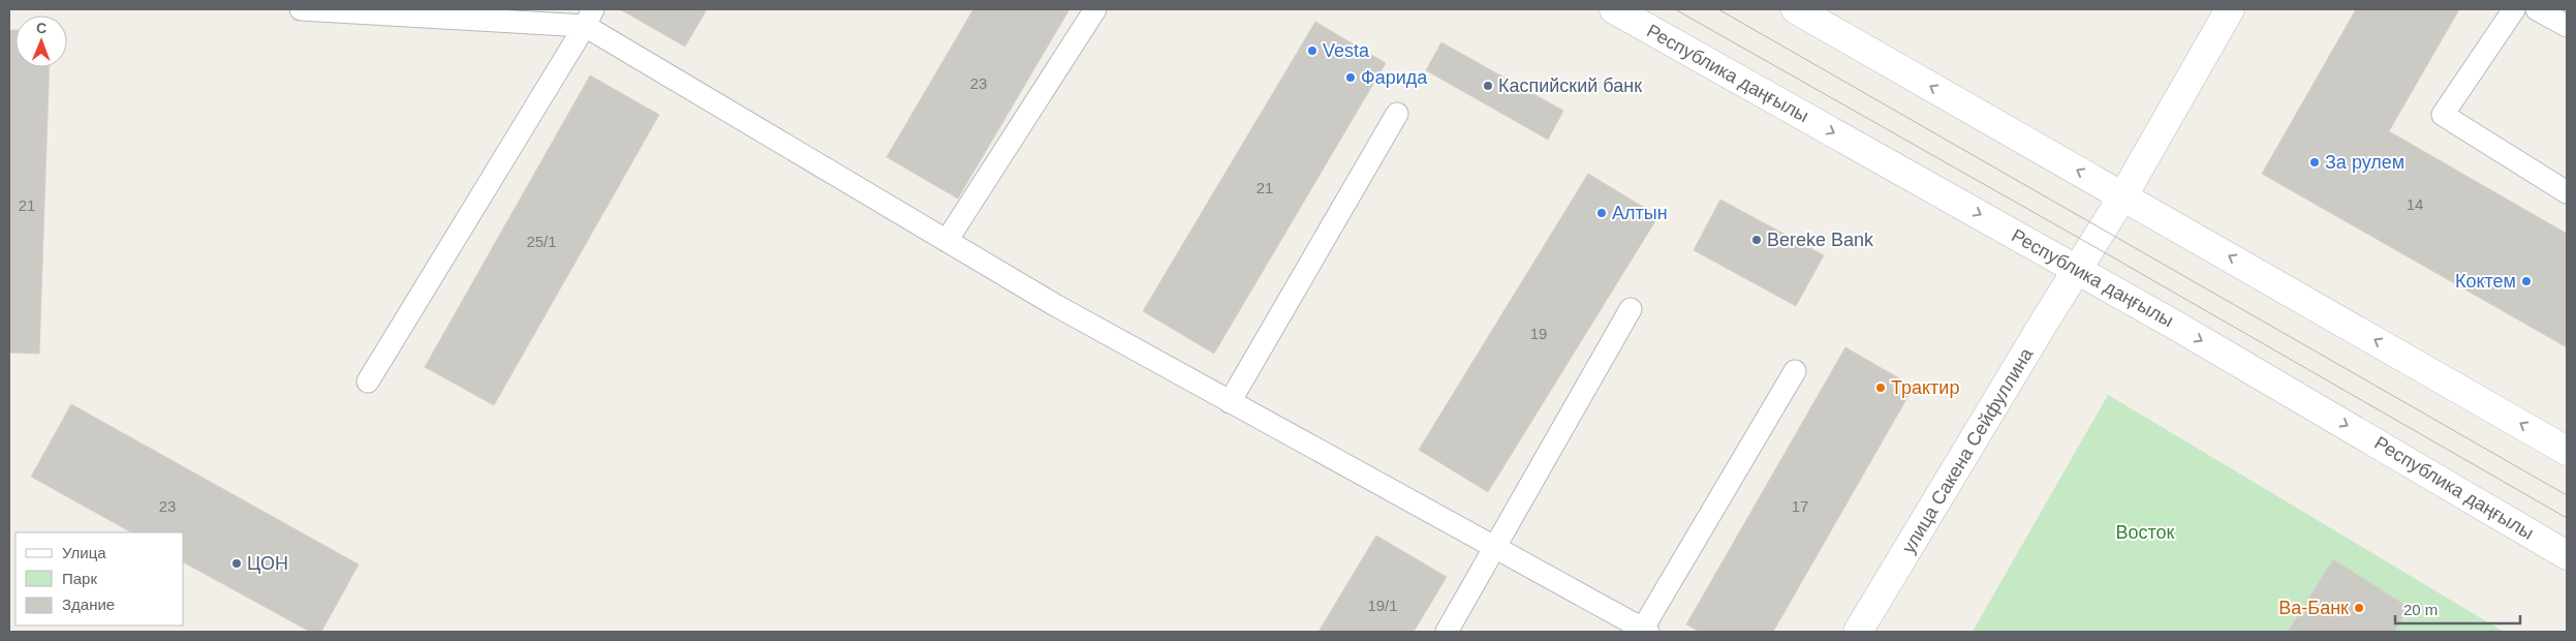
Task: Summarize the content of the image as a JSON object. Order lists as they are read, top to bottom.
{
  "streets": {
    "main road": ["Республика даңғылы", "улица Сакена Сейфуллина"]
  },
  "crossings": [
    ["Республика даңғылы", "улица Сакена Сейфуллина"]
  ],
  "parks": ["Восток"],
  "places": [
    "Vesta",
    "Фарида",
    "Каспийский банк",
    "За рулем",
    "Алтын",
    "Bereke Bank",
    "Коктем",
    "Трактир",
    "ЦОН",
    "Ва-Банк"
  ],
  "house_numbers": [
    "23",
    "21",
    "14",
    "21",
    "25/1",
    "19",
    "23",
    "17",
    "19/1"
  ],
  "legend": ["Улица", "Парк", "Здание"],
  "scale_bar": "20 m",
  "north": "top"
}
